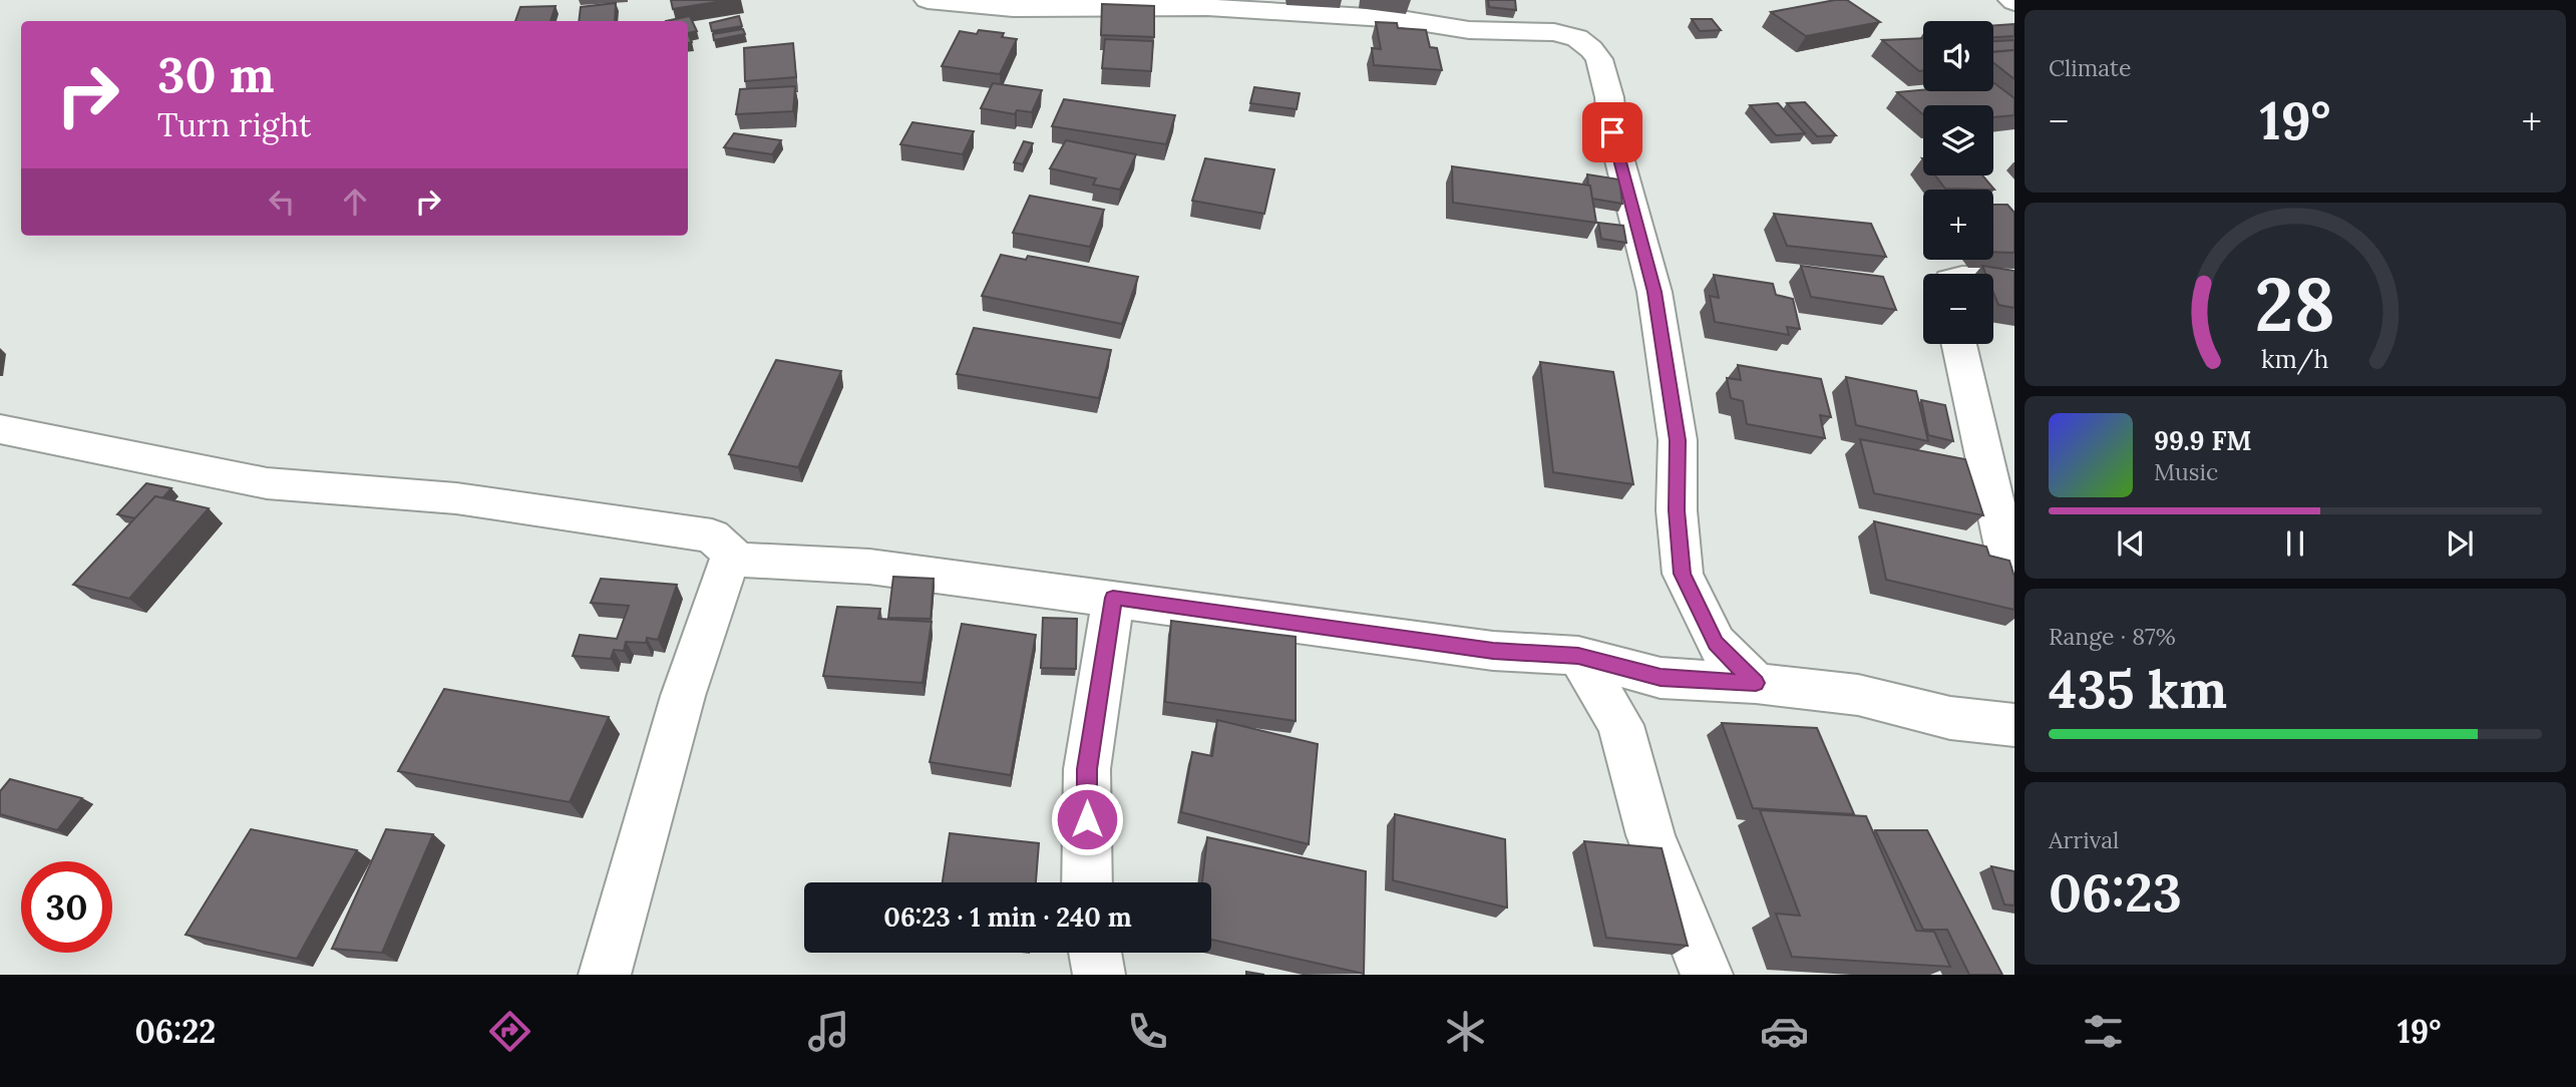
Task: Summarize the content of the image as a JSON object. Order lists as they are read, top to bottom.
{
  "page": {
    "tile": [
      "Climate",
      ["Range · 87%", "435 km"],
      ["Arrival", "06:23"]
    ],
    "map_buttons": ["+", "−"],
    "turn": ["30 m", "Turn right"],
    "heat": ["−", "19°", "+"],
    "song": ["99.9 FM", "Music"],
    "limit": "30",
    "trip": "06:23 · 1 min · 240 m",
    "tabs": ["06:22", "19°"],
    "gauge": ["28", "km/h"]
  }
}
